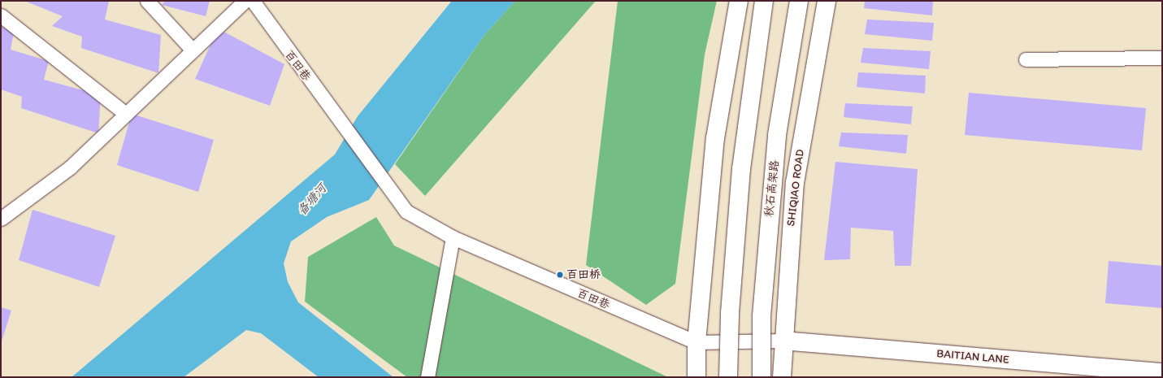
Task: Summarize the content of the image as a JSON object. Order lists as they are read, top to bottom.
{
  "streets": {
    "main road": ["SHIQIAO ROAD", "秋石高架路", "BAITIAN LANE"],
    "street": ["百田巷"]
  },
  "crossings": [
    ["百田巷", "SHIQIAO ROAD"],
    ["百田巷", "BAITIAN LANE"],
    ["SHIQIAO ROAD", "BAITIAN LANE"]
  ],
  "water": ["备塘河"],
  "places": ["百田桥"]
}
